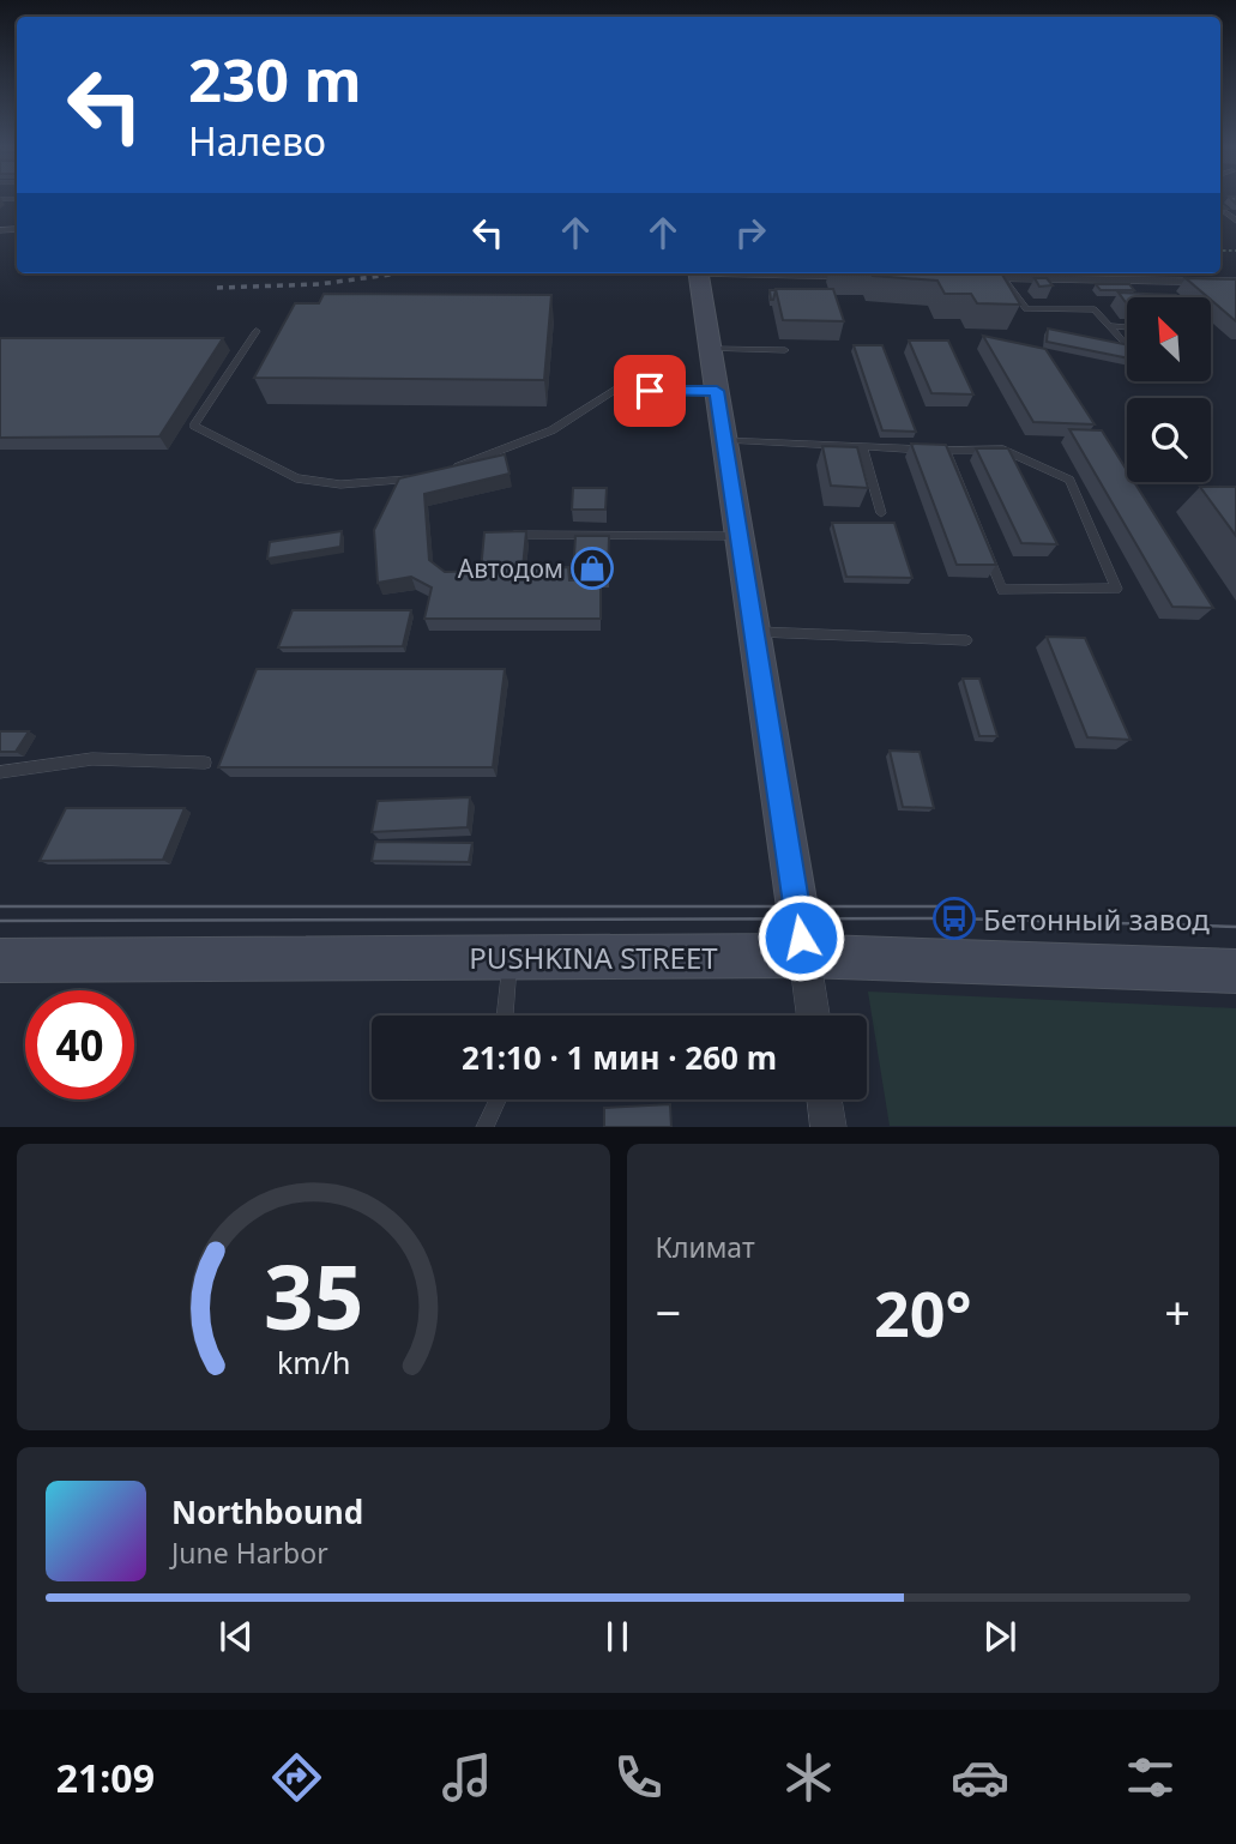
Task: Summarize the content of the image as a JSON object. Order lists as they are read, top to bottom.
{
  "streets": {
    "street": ["PUSHKINA STREET"]
  },
  "places": {
    "shop": ["Автодом"],
    "bus stop": ["Бетонный завод"]
  },
  "north": "top left",
  "page": {
    "turn": ["230 m", "Налево"],
    "limit": "40",
    "trip": "21:10 · 1 мин · 260 m",
    "tile": "Климат",
    "heat": ["−", "20°", "+"],
    "song": ["Northbound", "June Harbor"],
    "tabs": "21:09",
    "gauge": ["35", "km/h"]
  }
}
